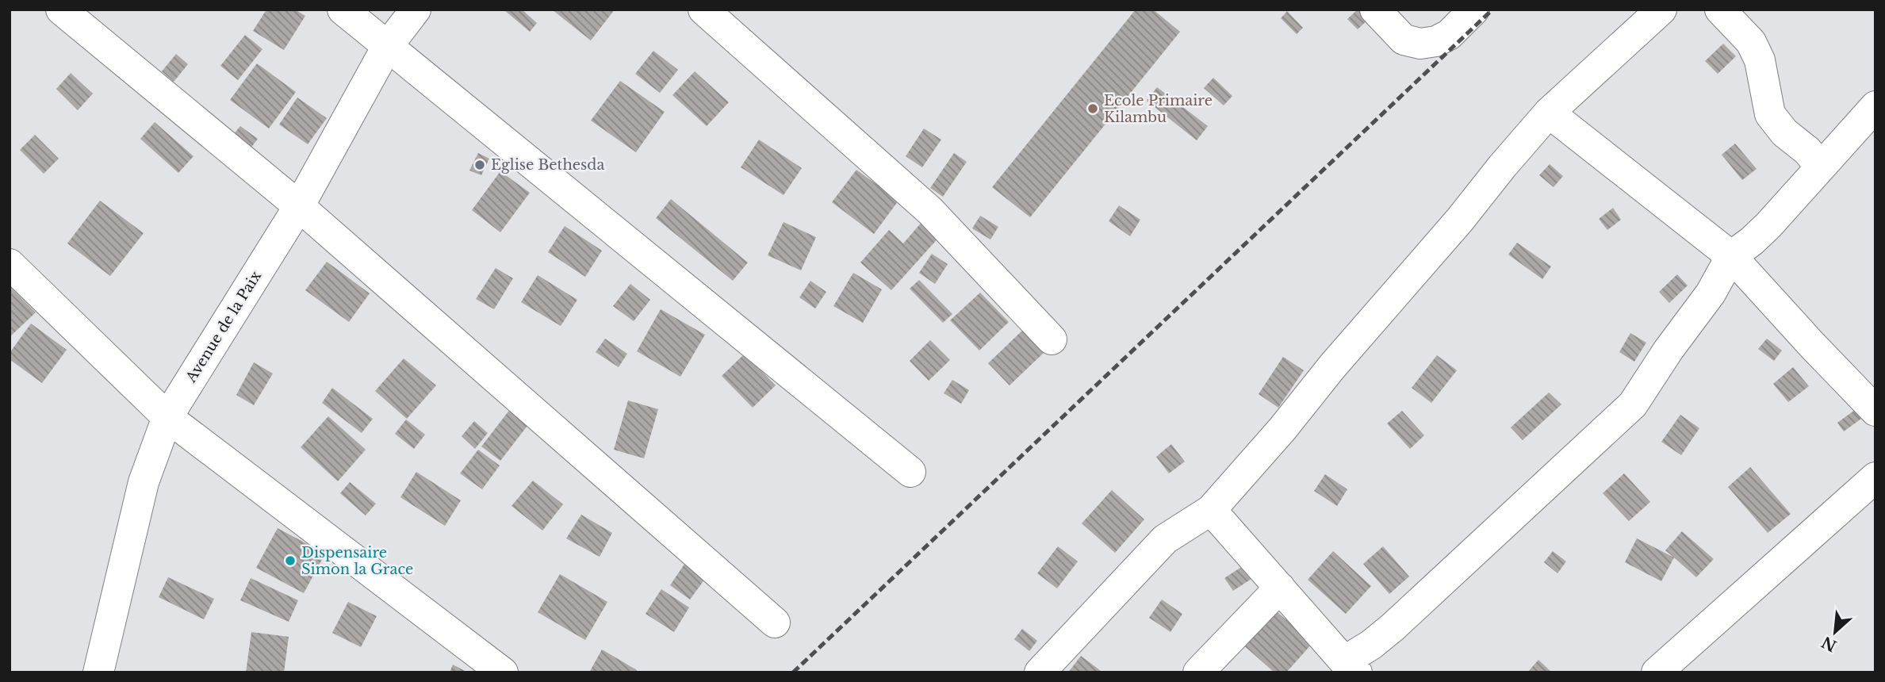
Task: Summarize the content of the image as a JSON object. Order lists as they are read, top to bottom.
{
  "streets": {
    "street": ["Avenue de la Paix"]
  },
  "places": ["Ecole Primaire Kilambu", "Eglise Bethesda", "Dispensaire Simon la Grace"],
  "north": "bottom left"
}
